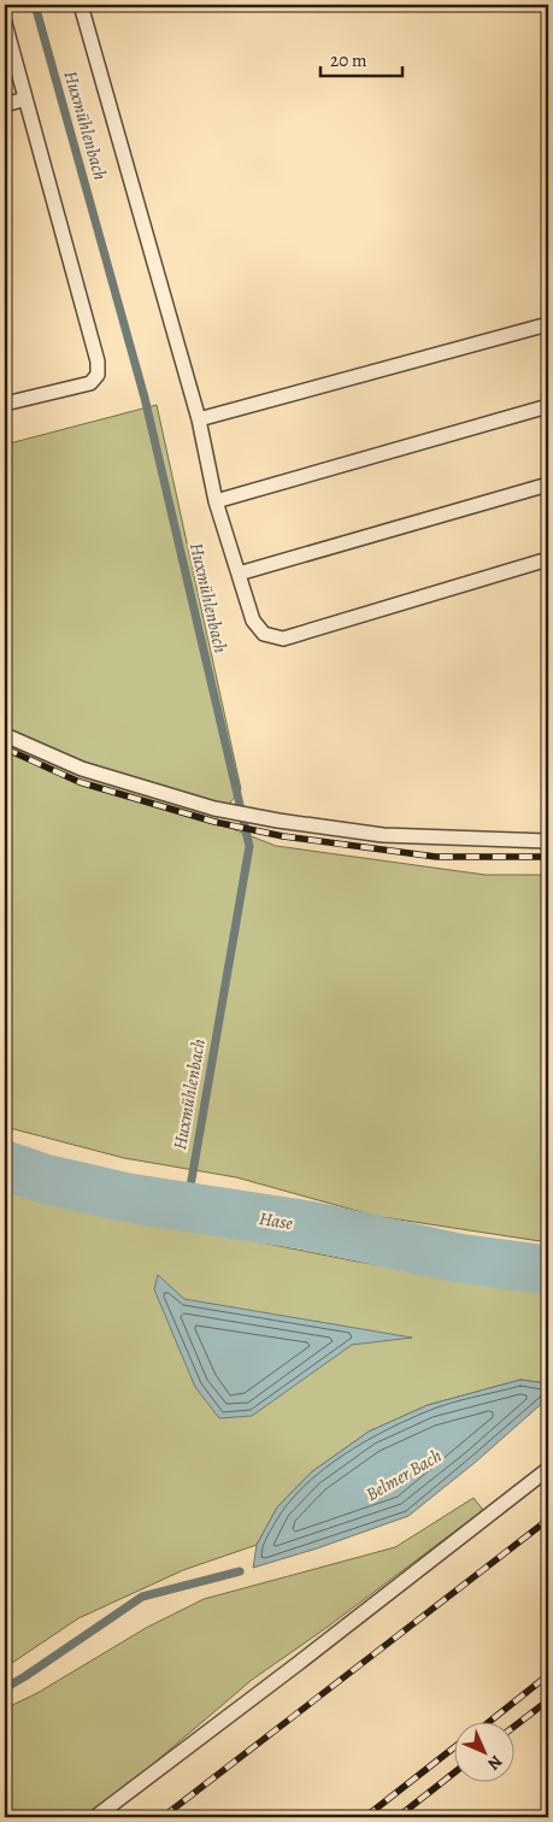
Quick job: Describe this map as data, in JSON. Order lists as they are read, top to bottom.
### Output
{
  "water": ["Huxmühlenbach", "Hase", "Belmer Bach"],
  "scale_bar": "20 m",
  "north": "bottom right"
}
